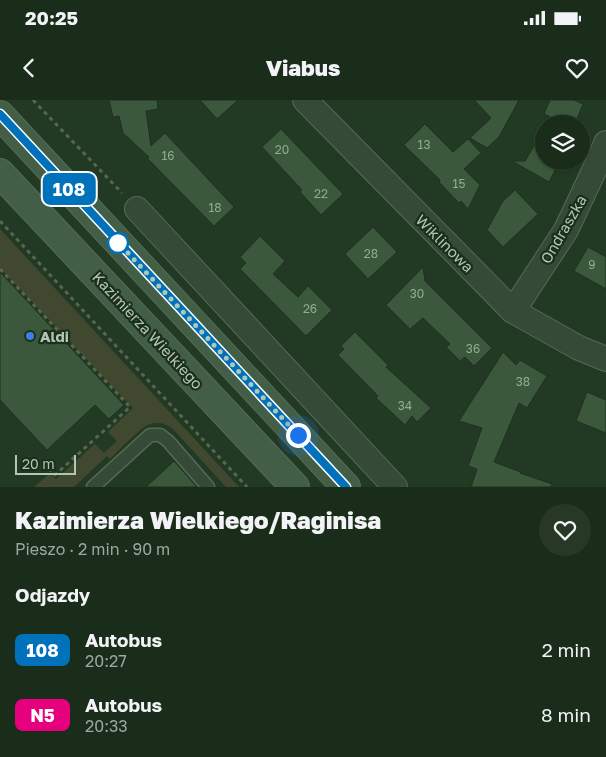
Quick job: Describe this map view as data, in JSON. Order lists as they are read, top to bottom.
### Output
{
  "streets": {
    "main road": ["Kazimierza Wielkiego"],
    "street": ["Ondraszka", "Wiklinowa"]
  },
  "crossings": [
    ["Ondraszka", "Wiklinowa"]
  ],
  "places": ["Aldi"],
  "lines": ["bus line 108"],
  "house_numbers": [
    "13",
    "20",
    "16",
    "15",
    "22",
    "18",
    "28",
    "9",
    "30",
    "26",
    "36",
    "38",
    "34"
  ],
  "scale_bar": "20 m",
  "page": {
    "status": "20:25",
    "header": "Viabus",
    "on_map": "108",
    "scale": "20 m",
    "heading": [
      ["Kazimierza Wielkiego/Raginisa", "Pieszo · 2 min · 90 m"],
      "Odjazdy"
    ],
    "list": [
      {
        "mark": "108",
        "name": "Autobus",
        "note": "20:27",
        "value": "2 min"
      },
      {
        "mark": "N5",
        "name": "Autobus",
        "note": "20:33",
        "value": "8 min"
      }
    ]
  }
}
